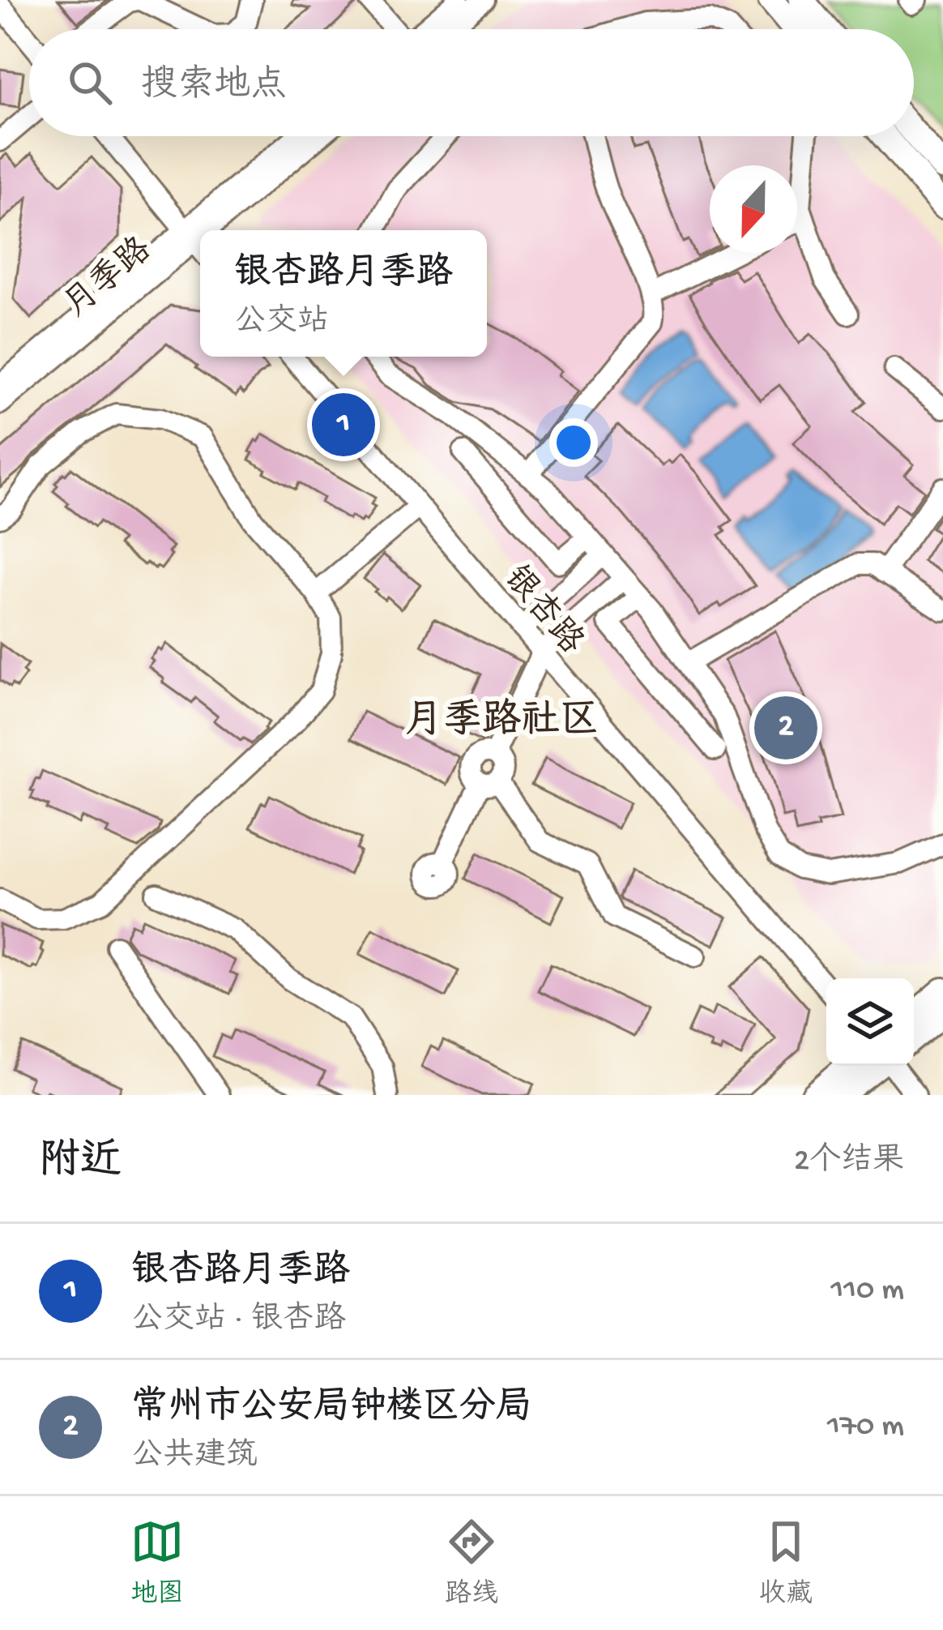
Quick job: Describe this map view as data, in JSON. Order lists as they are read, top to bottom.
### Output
{
  "streets": {
    "street": ["月季路", "银杏路"]
  },
  "districts": ["月季路社区"],
  "north": "bottom",
  "page": {
    "search": "搜索地点",
    "popup": ["银杏路月季路", "公交站"],
    "pins": ["1", "2"],
    "heading": ["附近", "2个结果"],
    "list": [
      {
        "mark": "1",
        "name": "银杏路月季路",
        "note": "公交站 · 银杏路",
        "value": "110 m"
      },
      {
        "mark": "2",
        "name": "常州市公安局钟楼区分局",
        "note": "公共建筑",
        "value": "170 m"
      }
    ],
    "nav": ["地图", "路线", "收藏"]
  }
}
